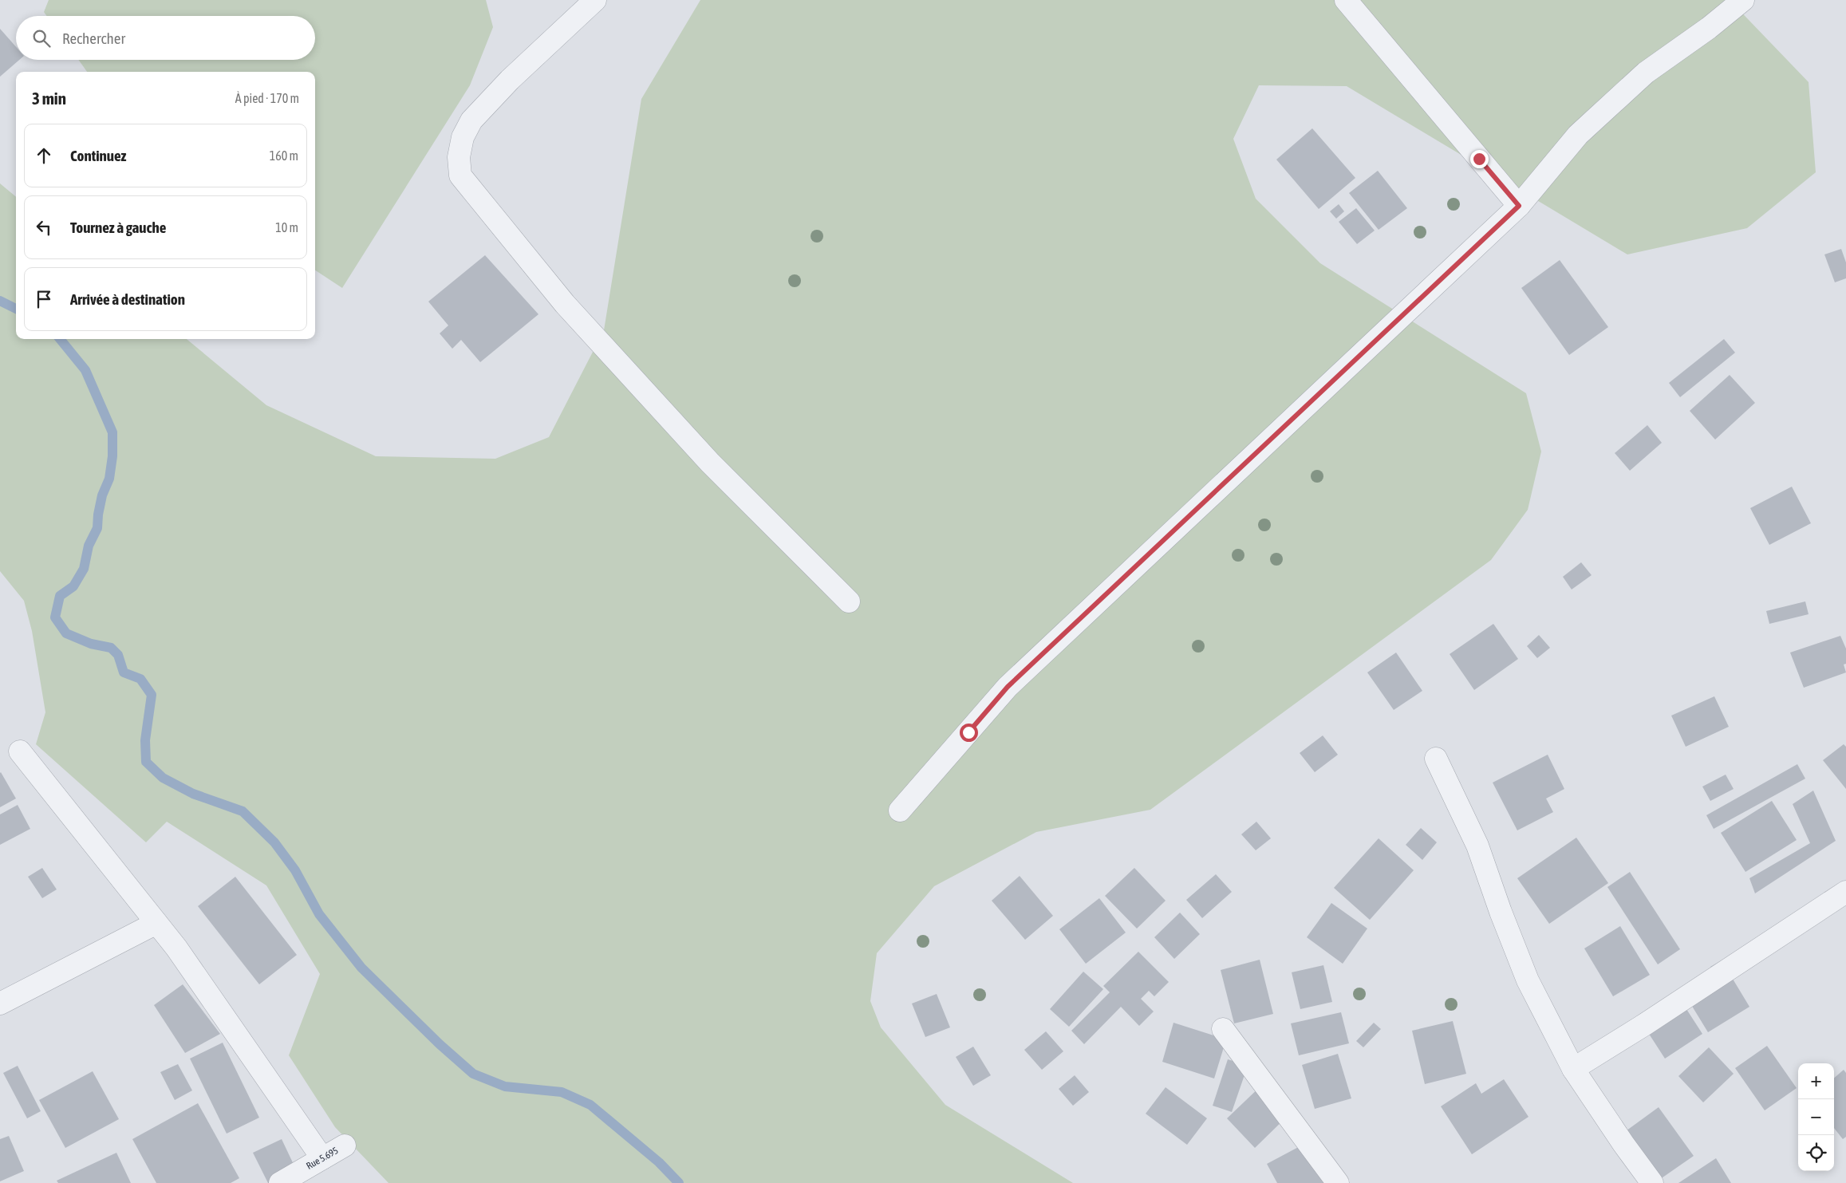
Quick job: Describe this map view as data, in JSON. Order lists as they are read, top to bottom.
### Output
{
  "streets": {
    "street": ["Rue 5.695"]
  },
  "page": {
    "search": "Rechercher",
    "heading": ["3 min", "À pied · 170 m"],
    "list": [
      ["Continuez", "160 m"],
      ["Tournez à gauche", "10 m"],
      "Arrivée à destination"
    ],
    "map_buttons": ["+", "−"]
  }
}
